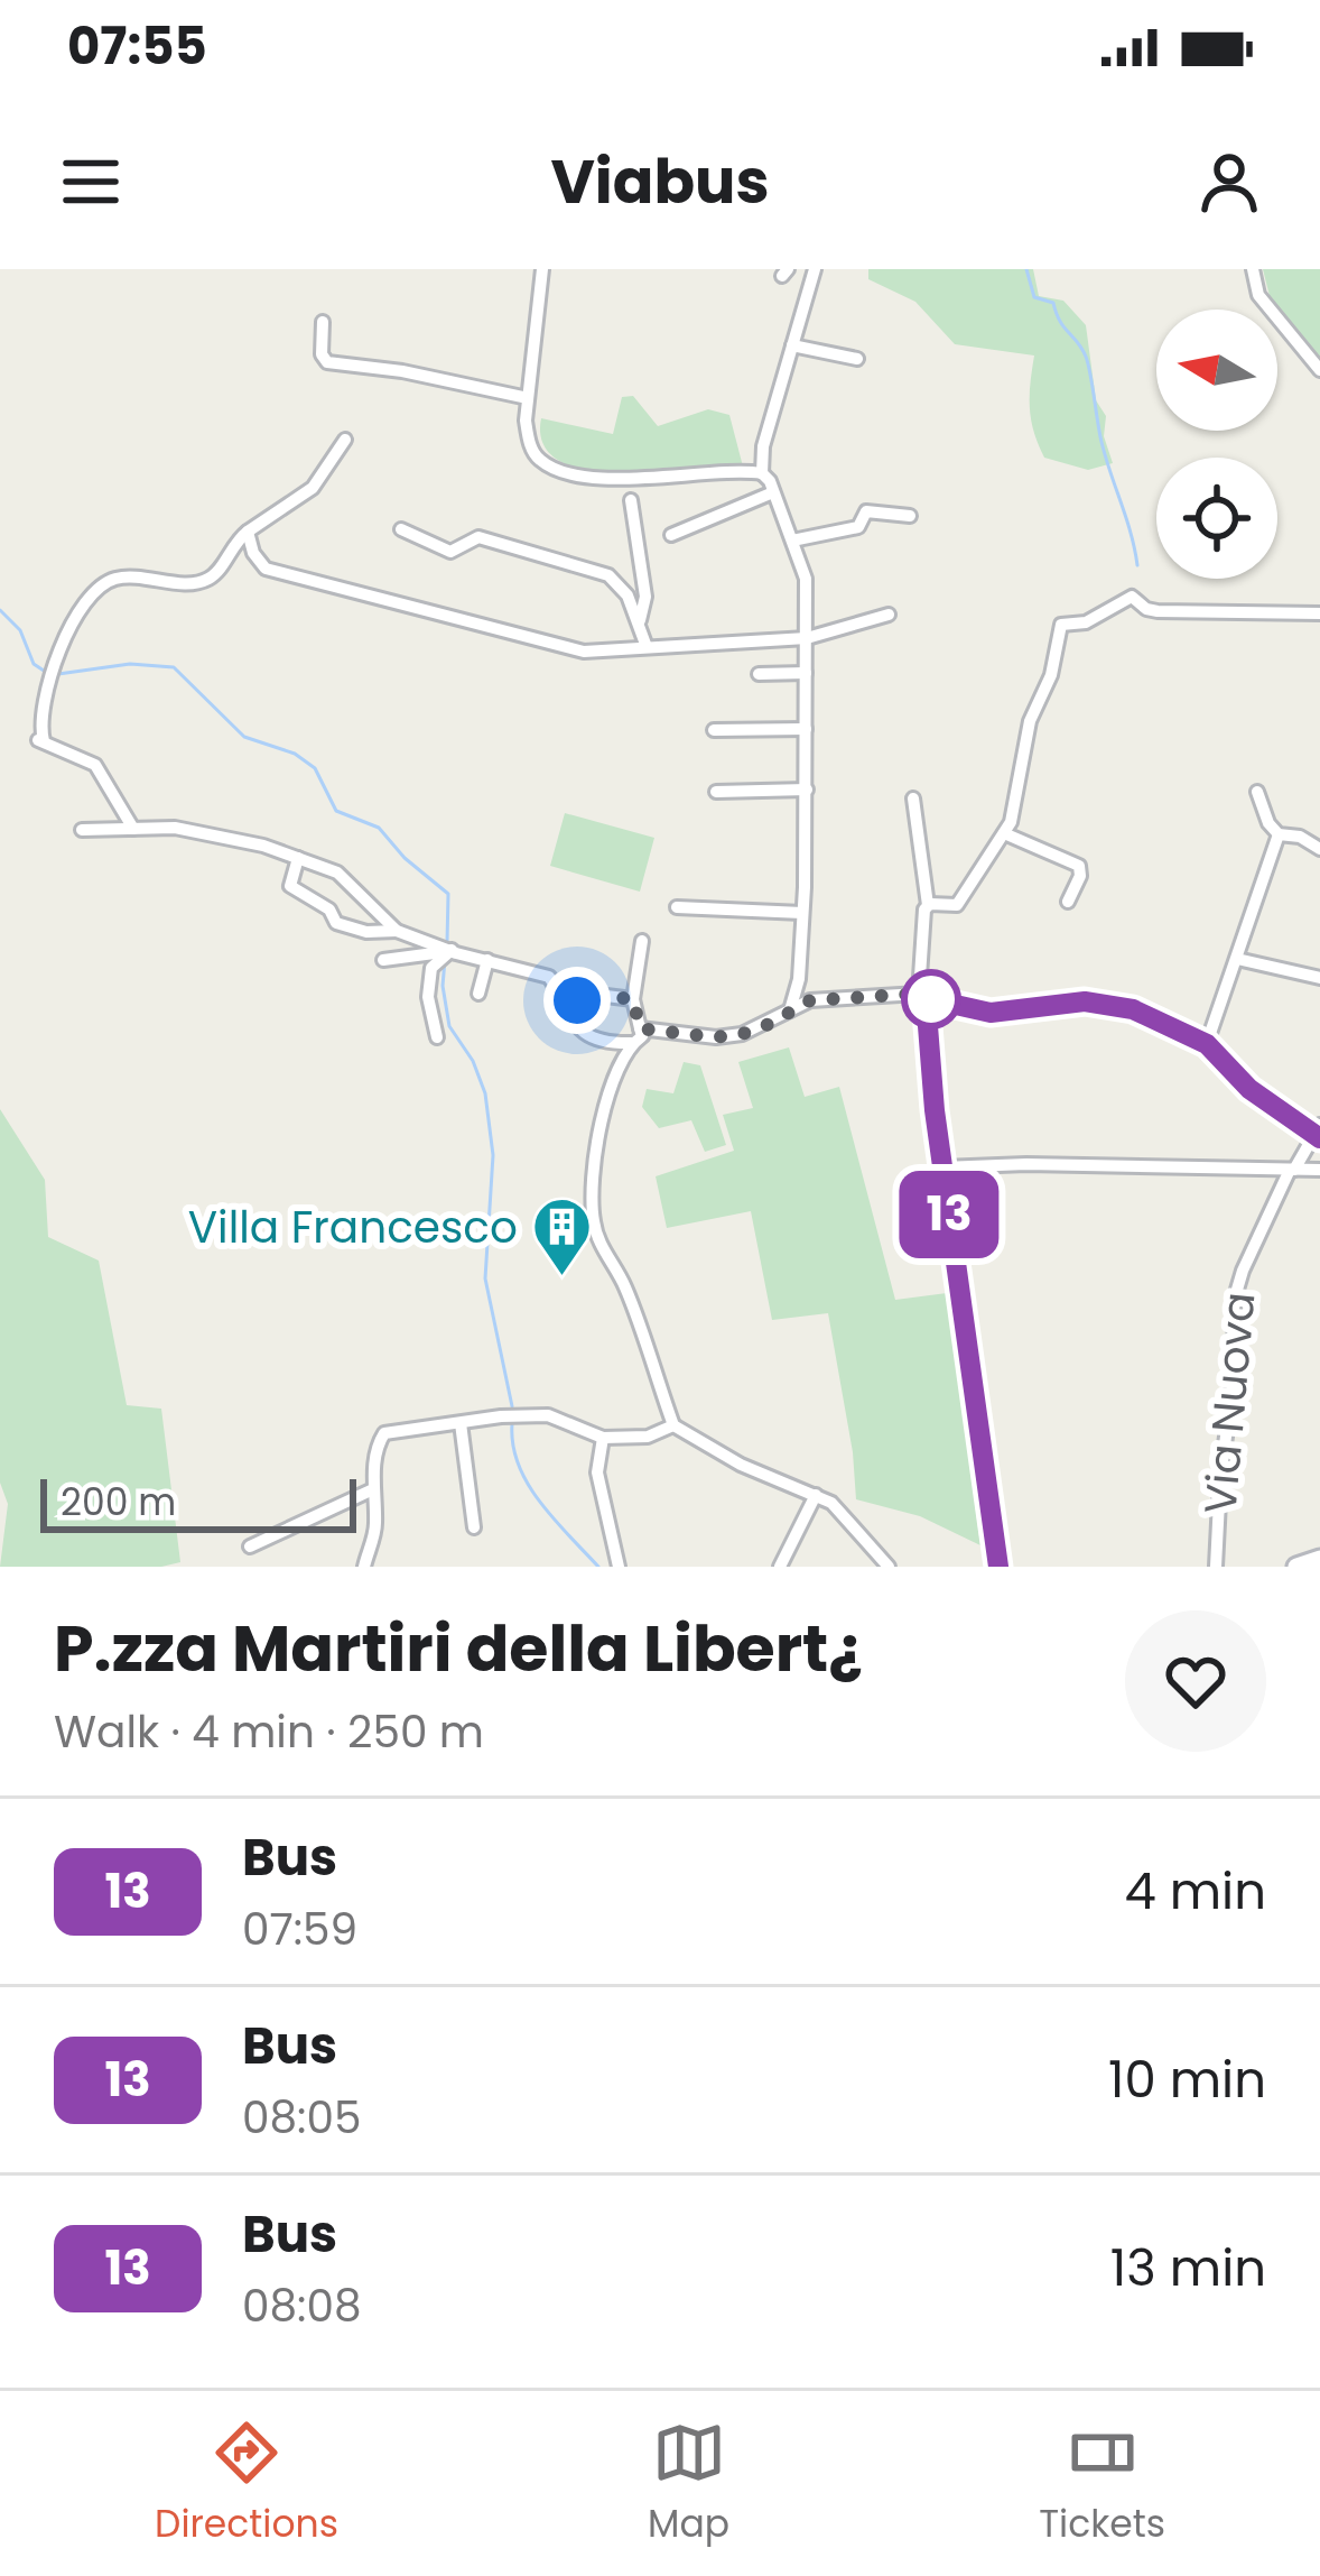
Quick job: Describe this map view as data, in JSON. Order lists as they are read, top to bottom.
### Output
{
  "streets": {
    "street": ["Via Nuova"]
  },
  "places": {
    "building": ["Villa Francesco"]
  },
  "lines": ["bus line 13"],
  "scale_bar": "200 m",
  "north": "left",
  "page": {
    "status": "07:55",
    "header": "Viabus",
    "on_map": "13",
    "scale": "200 m",
    "heading": ["P.zza Martiri della Libert¿", "Walk · 4 min · 250 m"],
    "list": [
      {
        "mark": "13",
        "name": "Bus",
        "note": "07:59",
        "value": "4 min"
      },
      {
        "mark": "13",
        "name": "Bus",
        "note": "08:05",
        "value": "10 min"
      },
      {
        "mark": "13",
        "name": "Bus",
        "note": "08:08",
        "value": "13 min"
      }
    ],
    "tabs": ["Directions", "Map", "Tickets"]
  }
}
